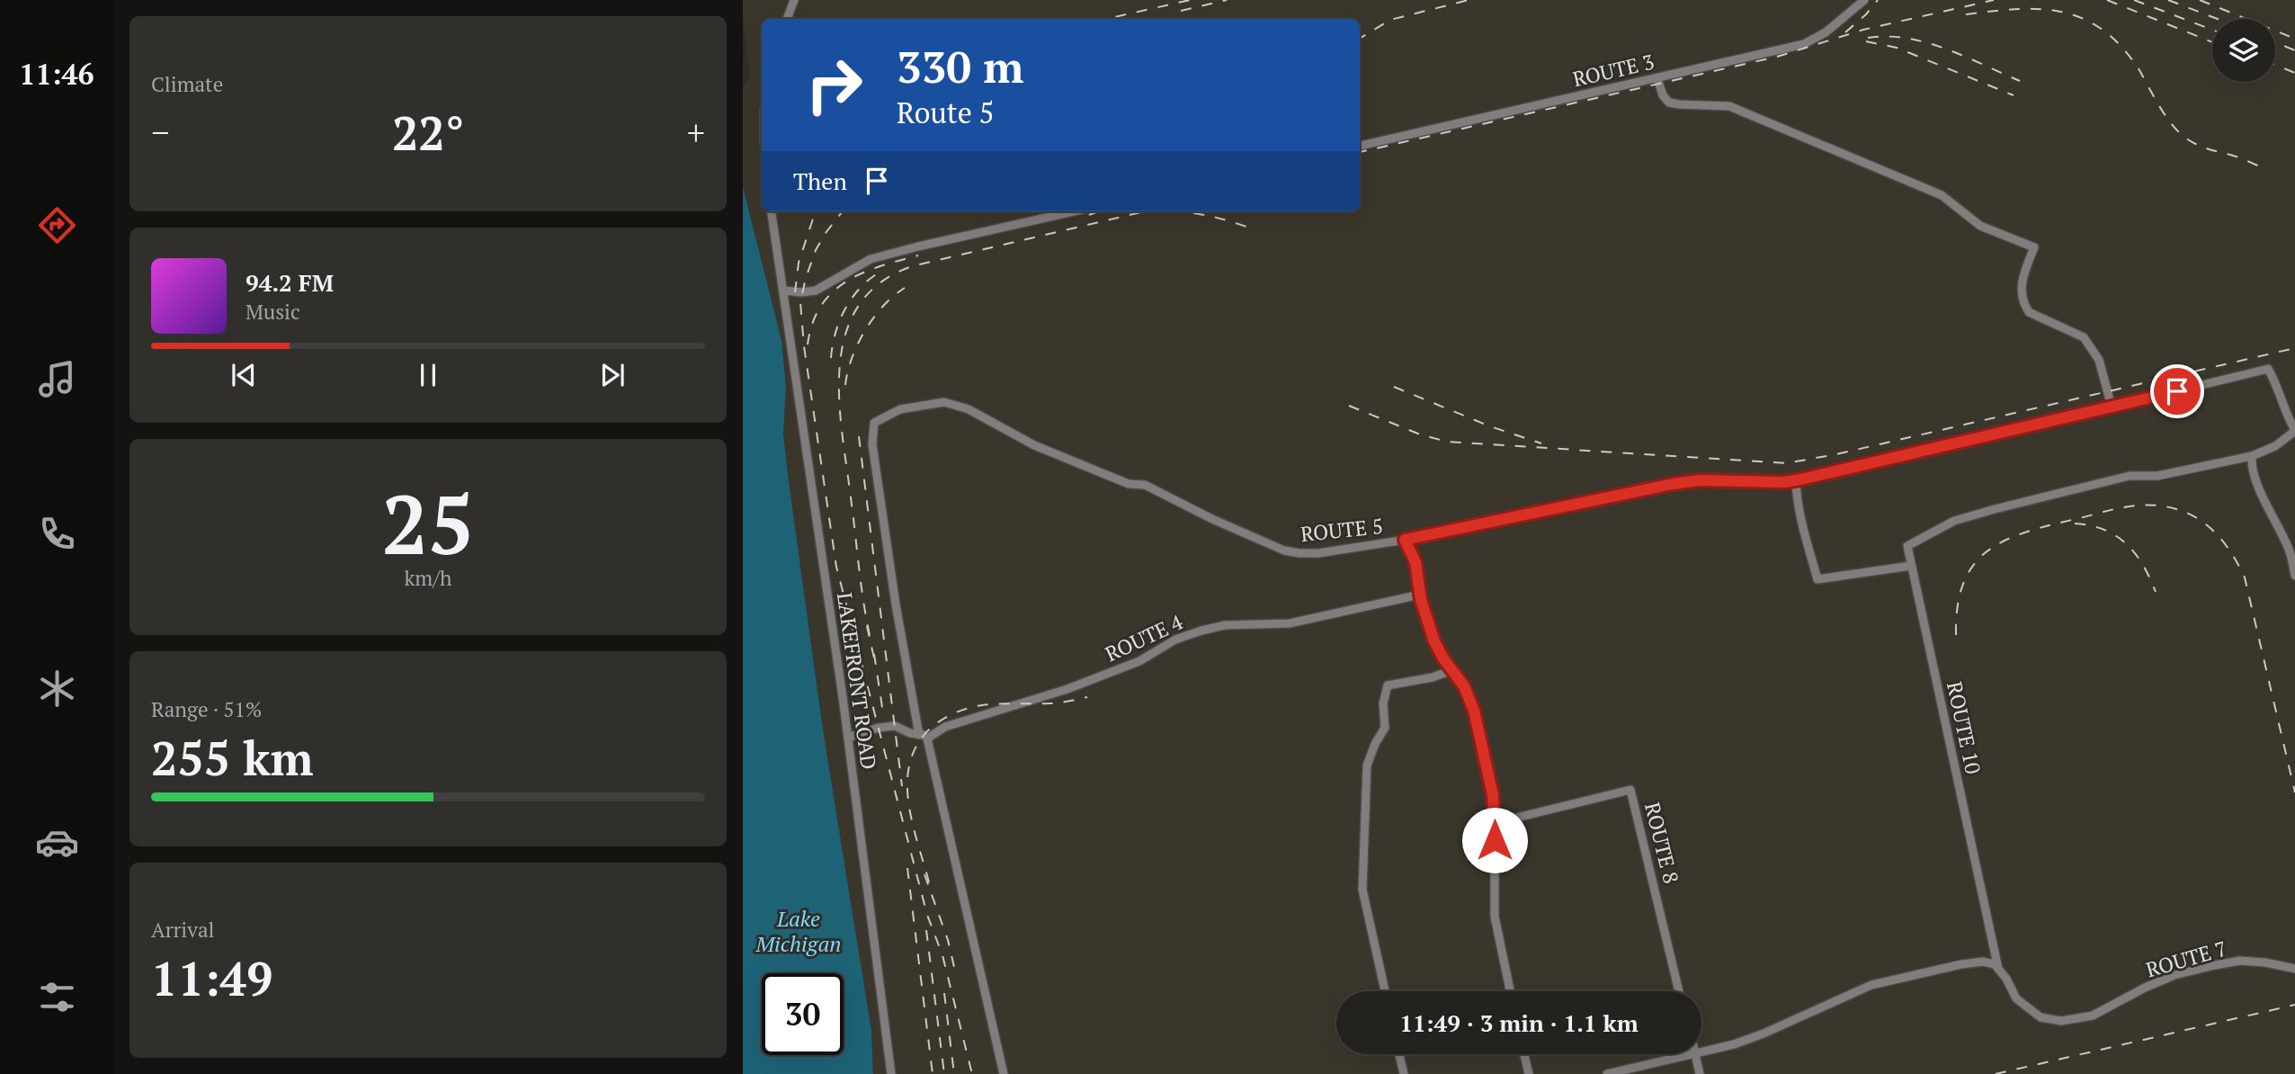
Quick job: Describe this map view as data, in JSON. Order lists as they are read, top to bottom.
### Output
{
  "streets": {
    "street": [
      "ROUTE 3",
      "ROUTE 5",
      "ROUTE 4",
      "LAKEFRONT ROAD",
      "ROUTE 10",
      "ROUTE 8",
      "ROUTE 7"
    ]
  },
  "crossings": [
    ["ROUTE 5", "ROUTE 4"],
    ["ROUTE 10", "ROUTE 7"]
  ],
  "water": ["Lake Michigan"],
  "page": {
    "tabs": "11:46",
    "tile": [
      "Climate",
      ["25", "km/h"],
      ["Range · 51%", "255 km"],
      ["Arrival", "11:49"]
    ],
    "turn": ["330 m", "Route 5"],
    "heat": ["−", "22°", "+"],
    "then": "Then",
    "song": ["94.2 FM", "Music"],
    "limit": "30",
    "trip": "11:49 · 3 min · 1.1 km"
  }
}
